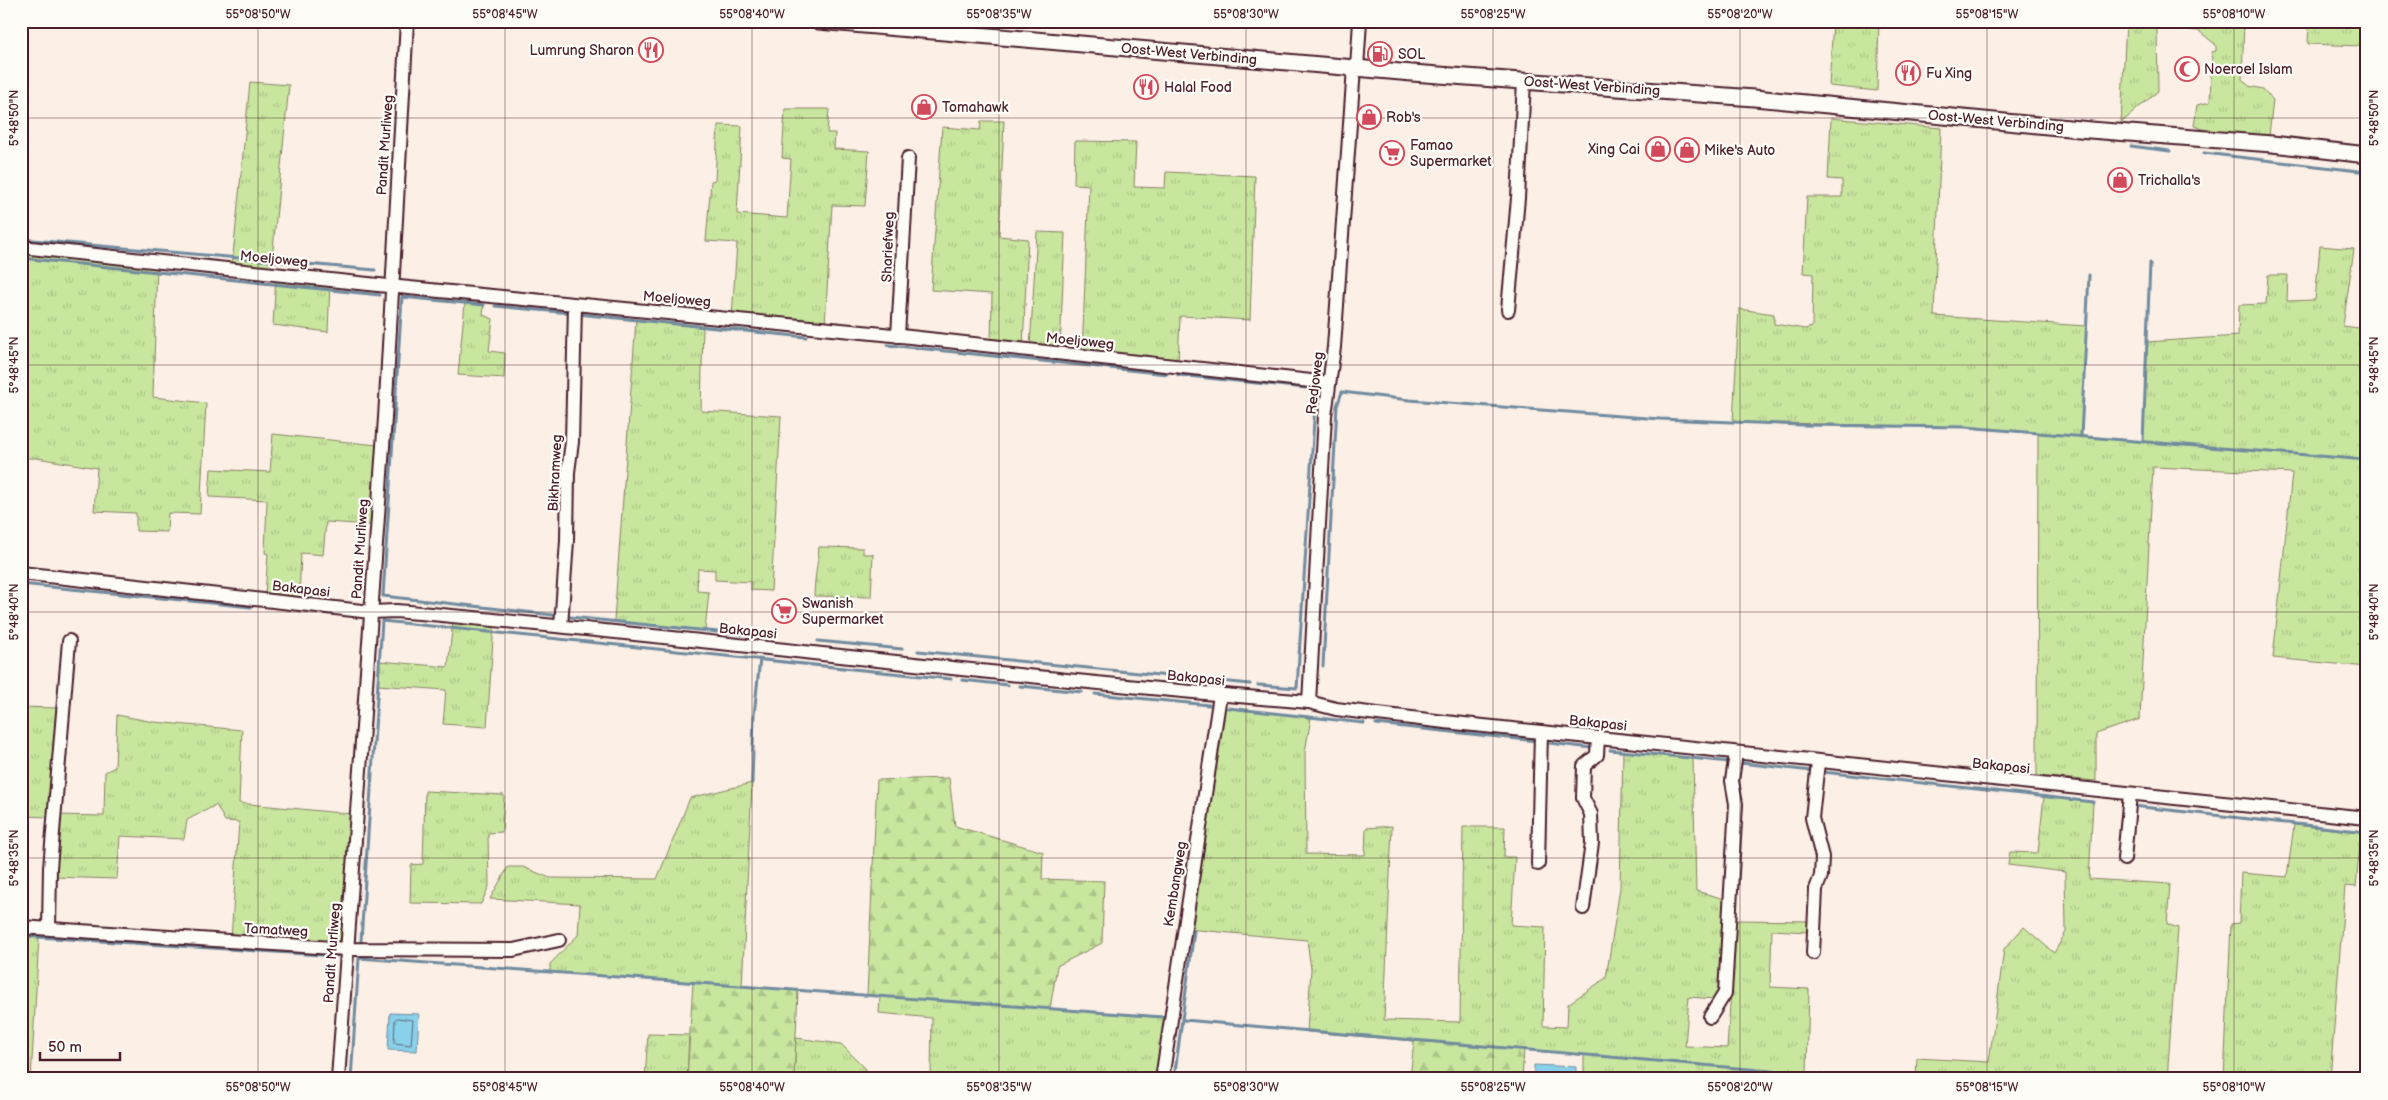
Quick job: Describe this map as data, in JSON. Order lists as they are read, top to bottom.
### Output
{
  "streets": {
    "main road": ["Oost-West Verbinding"],
    "street": [
      "Pandit Murliweg",
      "Shariefweg",
      "Moeljoweg",
      "Redjoweg",
      "Bikhramweg",
      "Bakapasi",
      "Kembangweg",
      "Tamatweg"
    ]
  },
  "crossings": [
    ["Oost-West Verbinding", "Redjoweg"],
    ["Pandit Murliweg", "Moeljoweg"],
    ["Pandit Murliweg", "Bakapasi"],
    ["Pandit Murliweg", "Tamatweg"],
    ["Shariefweg", "Moeljoweg"],
    ["Moeljoweg", "Redjoweg"],
    ["Moeljoweg", "Bikhramweg"],
    ["Redjoweg", "Bakapasi"],
    ["Bikhramweg", "Bakapasi"],
    ["Bakapasi", "Kembangweg"]
  ],
  "places": {
    "restaurant": ["Lumrung Sharon", "Fu Xing", "Halal Food"],
    "fuel station": ["SOL"],
    "mosque": ["Noeroel Islam"],
    "shop": [
      "Tomahawk",
      "Rob's",
      "Xing Cai",
      "Mike's Auto",
      "Trichalla's"
    ],
    "supermarket": ["Famao Supermarket", "Swanish Supermarket"]
  },
  "scale_bar": "50 m",
  "coordinates": [
    "55°08'50\"W",
    "55°08'45\"W",
    "55°08'40\"W",
    "55°08'35\"W",
    "55°08'30\"W",
    "55°08'25\"W",
    "55°08'20\"W",
    "55°08'15\"W",
    "55°08'10\"W",
    "5°48'50\"N",
    "5°48'45\"N",
    "5°48'40\"N",
    "5°48'35\"N"
  ]
}
